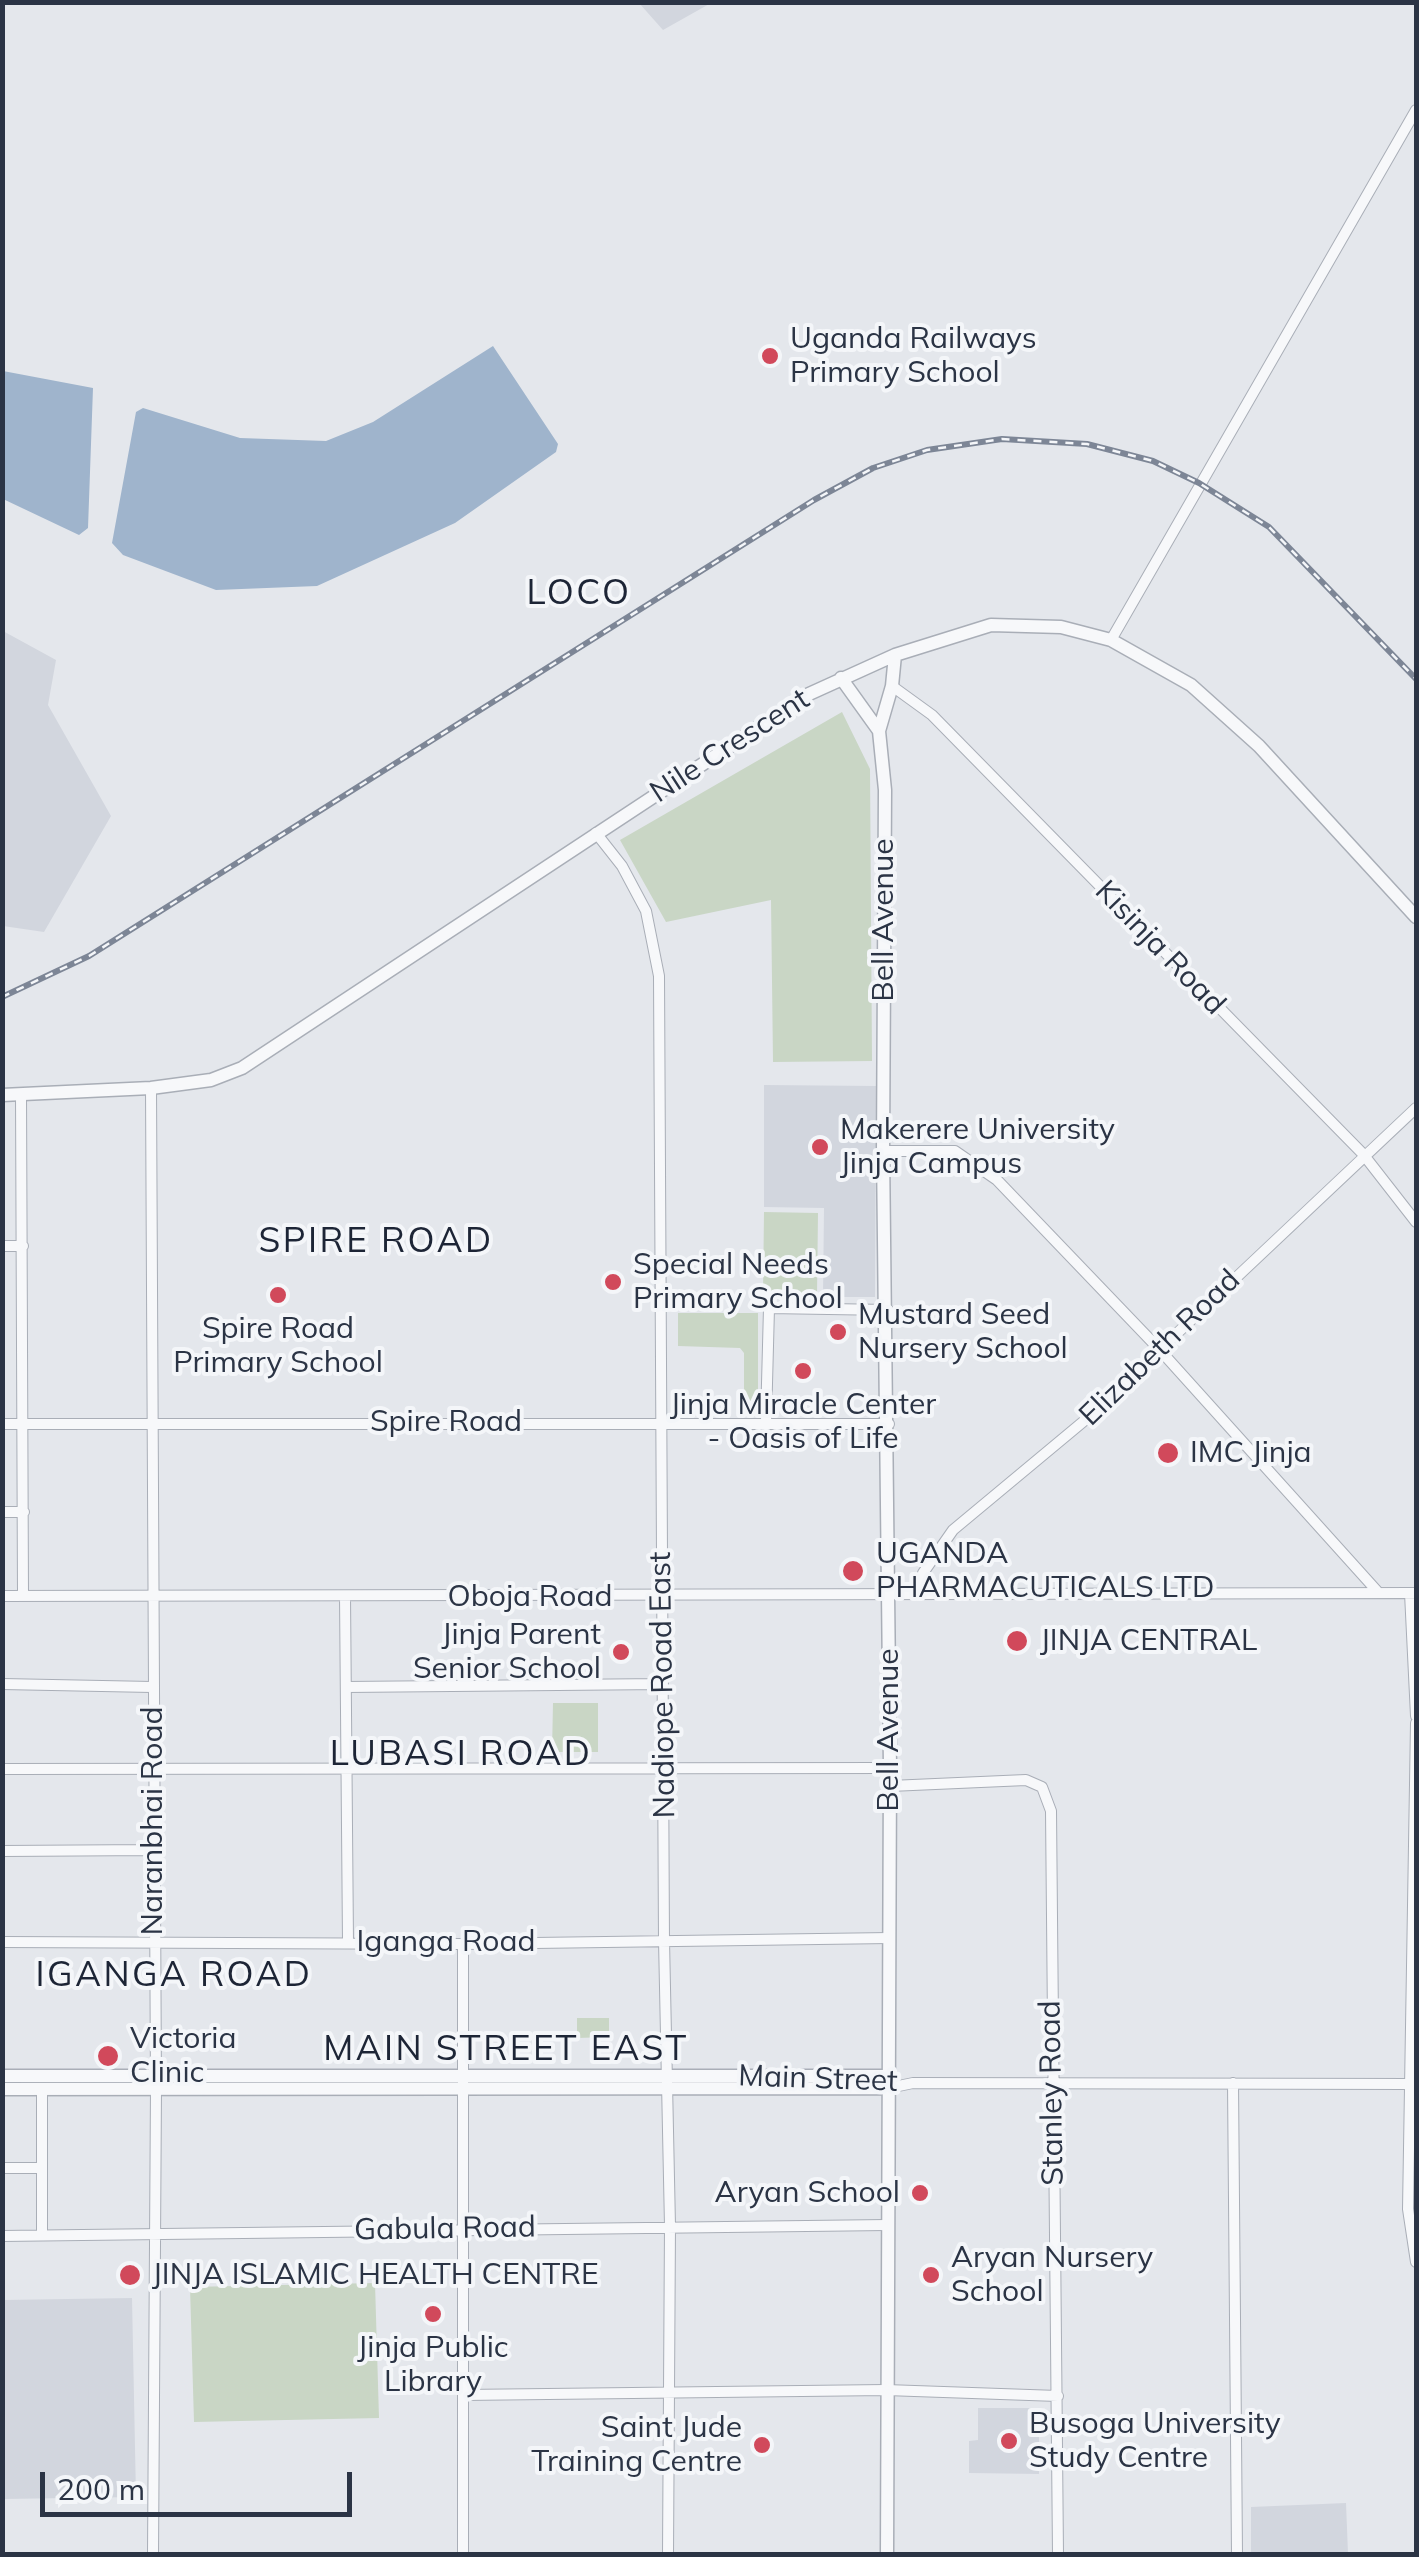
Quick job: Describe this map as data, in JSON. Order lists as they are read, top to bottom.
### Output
{
  "streets": {
    "street": [
      "Nile Crescent",
      "Bell Avenue",
      "Kisinja Road",
      "Elizabeth Road",
      "Spire Road",
      "Oboja Road",
      "Nadiope Road East",
      "Naranbhai Road",
      "Iganga Road",
      "Main Street",
      "Stanley Road",
      "Gabula Road"
    ]
  },
  "crossings": [
    ["Nile Crescent", "Bell Avenue"],
    ["Nile Crescent", "Nadiope Road East"],
    ["Nile Crescent", "Naranbhai Road"],
    ["Bell Avenue", "Spire Road"],
    ["Bell Avenue", "Oboja Road"],
    ["Bell Avenue", "Iganga Road"],
    ["Bell Avenue", "Main Street"],
    ["Bell Avenue", "Stanley Road"],
    ["Bell Avenue", "Gabula Road"],
    ["Kisinja Road", "Elizabeth Road"],
    ["Elizabeth Road", "Oboja Road"],
    ["Spire Road", "Nadiope Road East"],
    ["Spire Road", "Naranbhai Road"],
    ["Oboja Road", "Nadiope Road East"],
    ["Oboja Road", "Naranbhai Road"],
    ["Nadiope Road East", "Iganga Road"],
    ["Nadiope Road East", "Main Street"],
    ["Nadiope Road East", "Gabula Road"],
    ["Naranbhai Road", "Iganga Road"],
    ["Naranbhai Road", "Main Street"],
    ["Naranbhai Road", "Gabula Road"],
    ["Main Street", "Stanley Road"]
  ],
  "districts": [
    "LOCO",
    "SPIRE ROAD",
    "LUBASI ROAD",
    "IGANGA ROAD",
    "MAIN STREET EAST"
  ],
  "places": [
    "Uganda Railways Primary School",
    "Makerere University Jinja Campus",
    "Special Needs Primary School",
    "Spire Road Primary School",
    "Mustard Seed Nursery School",
    "Jinja Miracle Center - Oasis of Life",
    "IMC Jinja",
    "UGANDA PHARMACUTICALS LTD",
    "JINJA CENTRAL",
    "Jinja Parent Senior School",
    "Victoria Clinic",
    "Aryan School",
    "JINJA ISLAMIC HEALTH CENTRE",
    "Aryan Nursery School",
    "Jinja Public Library",
    "Busoga University Study Centre",
    "Saint Jude Training Centre"
  ],
  "scale_bar": "200 m"
}
